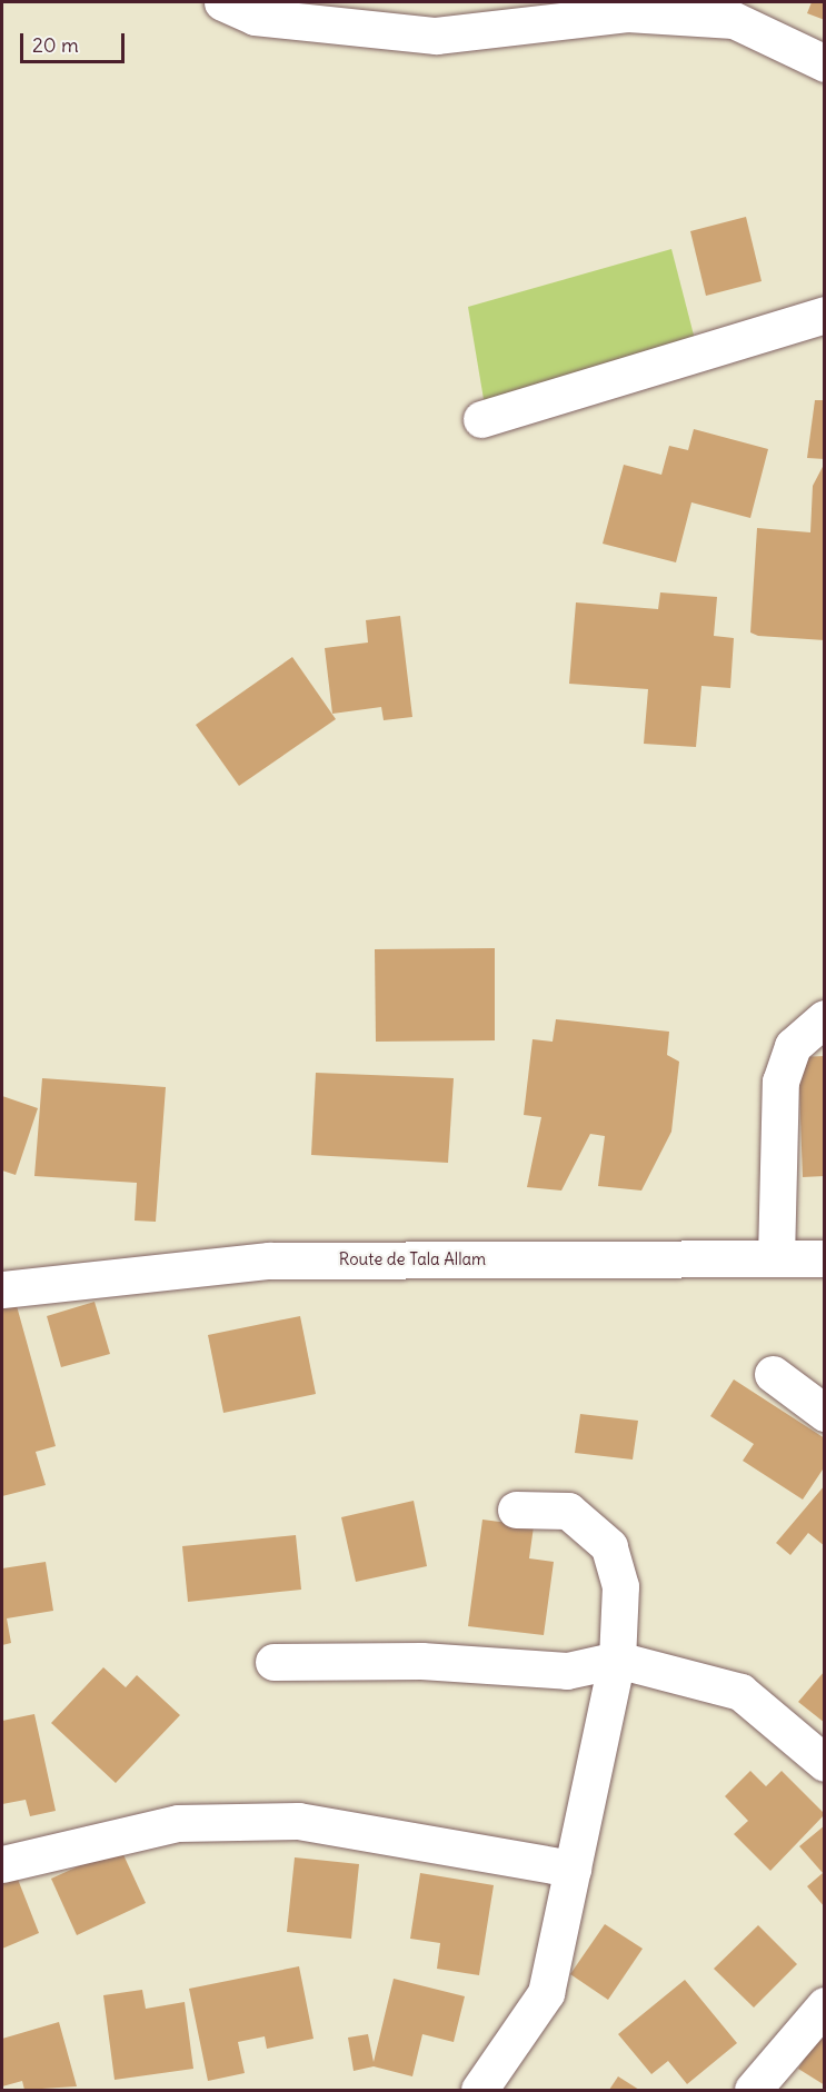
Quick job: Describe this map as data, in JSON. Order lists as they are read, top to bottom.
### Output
{
  "streets": {
    "street": ["Route de Tala Allam"]
  },
  "scale_bar": "20 m"
}
